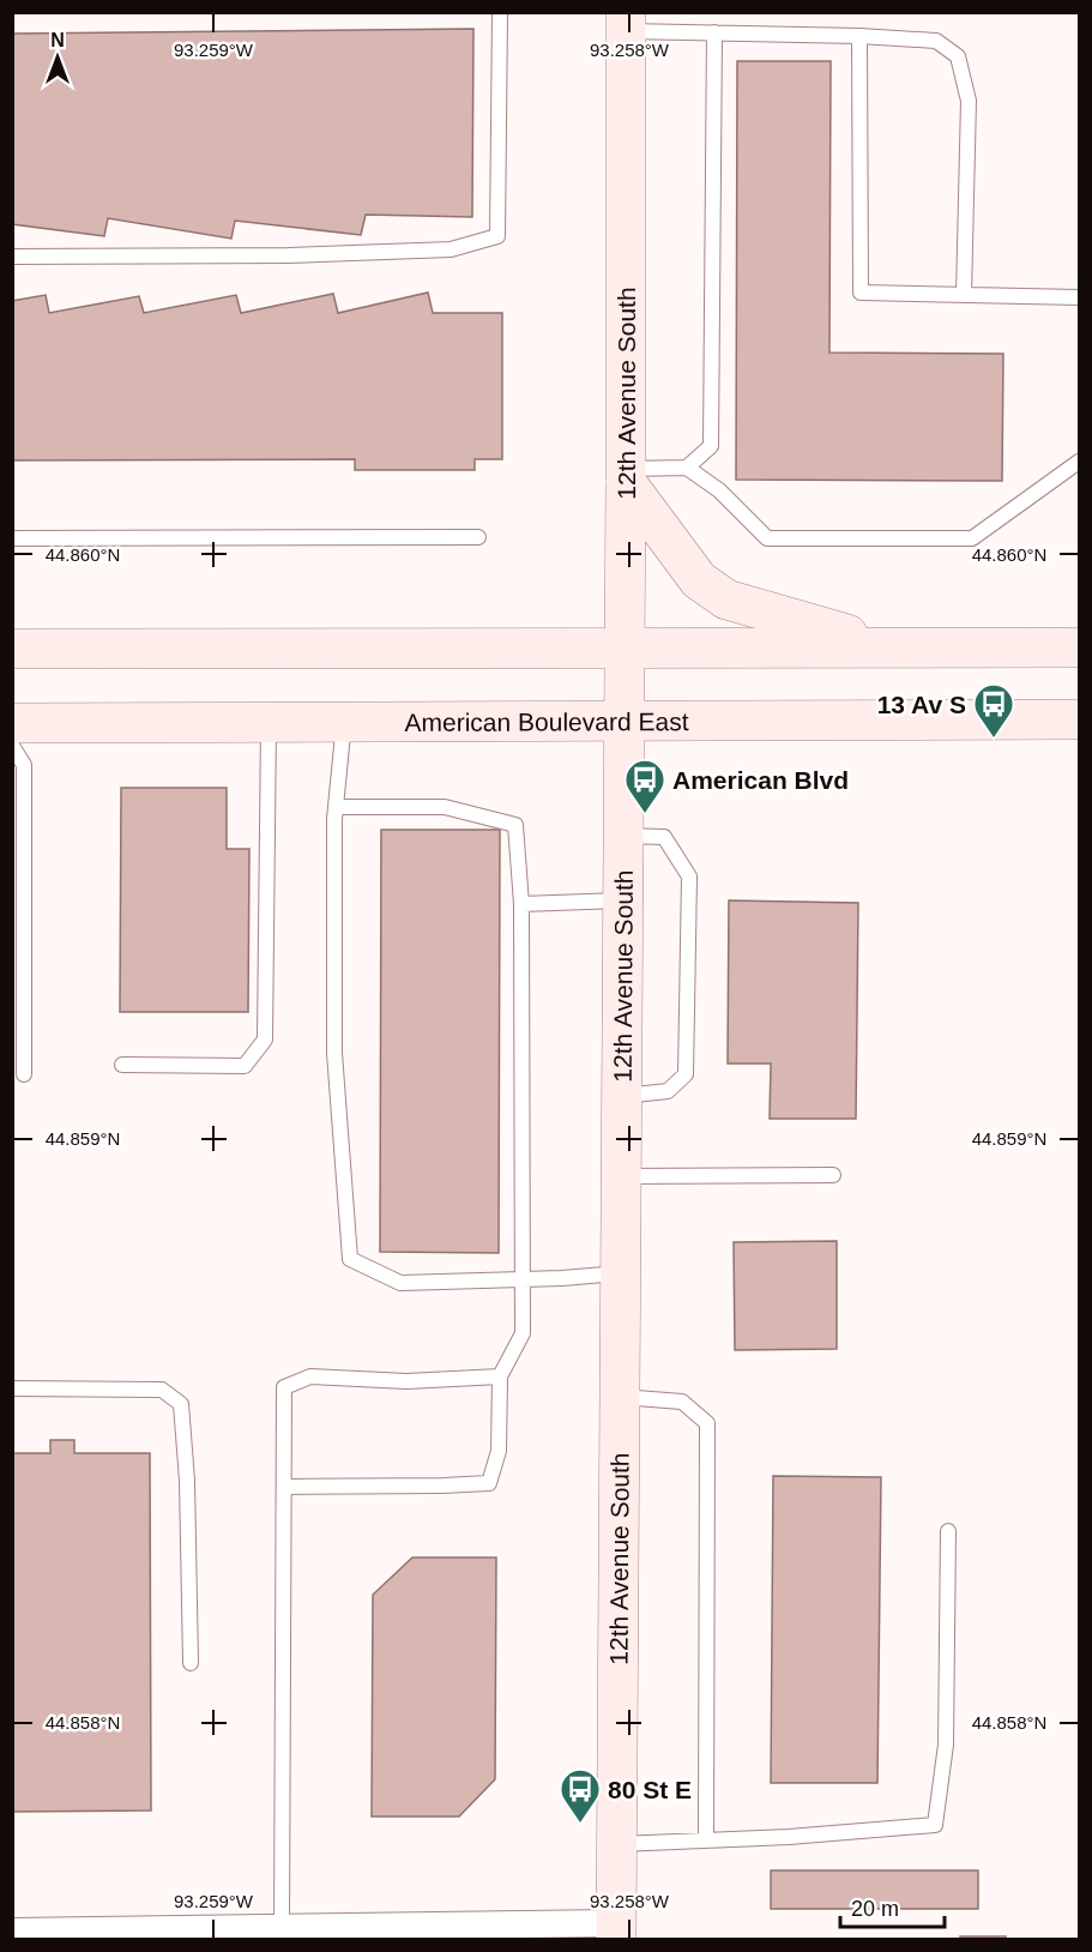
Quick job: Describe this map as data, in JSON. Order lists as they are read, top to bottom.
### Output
{
  "streets": {
    "main road": ["12th Avenue South", "American Boulevard East"]
  },
  "crossings": [
    ["12th Avenue South", "American Boulevard East"]
  ],
  "places": {
    "bus stop": ["13 Av S", "American Blvd", "80 St E"]
  },
  "scale_bar": "20 m",
  "north": "top",
  "coordinates": [
    "93.259°W",
    "93.258°W",
    "44.860°N",
    "44.859°N",
    "44.858°N"
  ]
}
